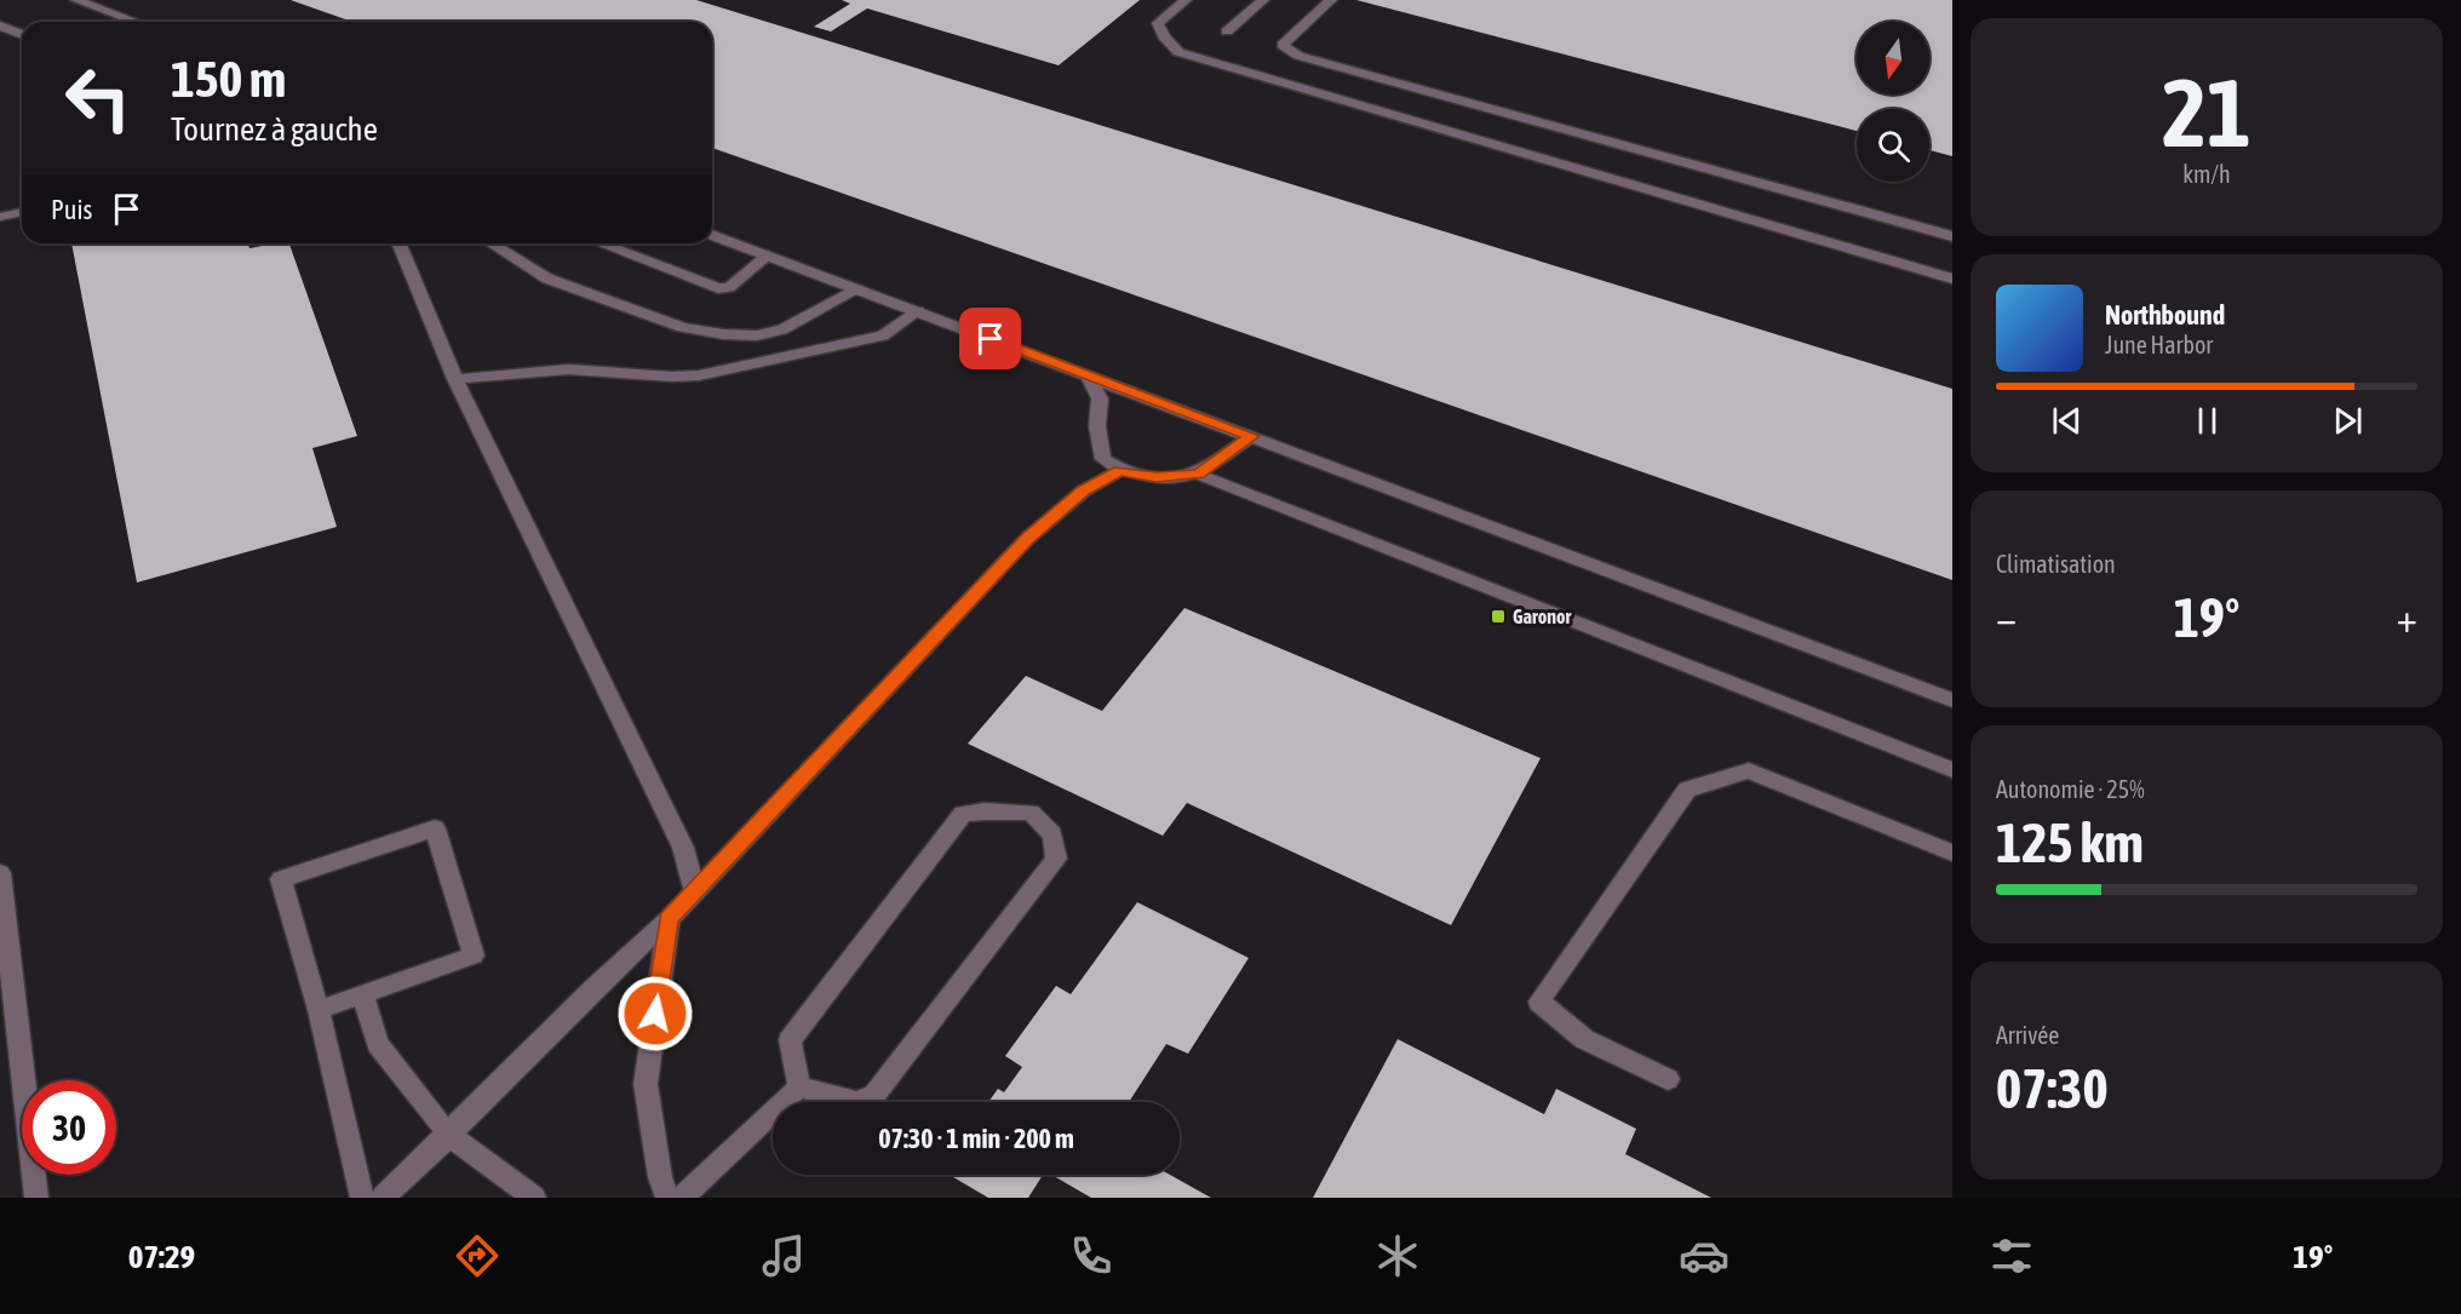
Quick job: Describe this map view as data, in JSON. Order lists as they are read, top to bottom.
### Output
{
  "places": {
    "transit": ["Garonor"]
  },
  "north": "bottom",
  "page": {
    "tile": [
      ["21", "km/h"],
      "Climatisation",
      ["Autonomie · 25%", "125 km"],
      ["Arrivée", "07:30"]
    ],
    "turn": ["150 m", "Tournez à gauche"],
    "then": "Puis",
    "song": ["Northbound", "June Harbor"],
    "heat": ["−", "19°", "+"],
    "limit": "30",
    "trip": "07:30 · 1 min · 200 m",
    "tabs": ["07:29", "19°"]
  }
}
